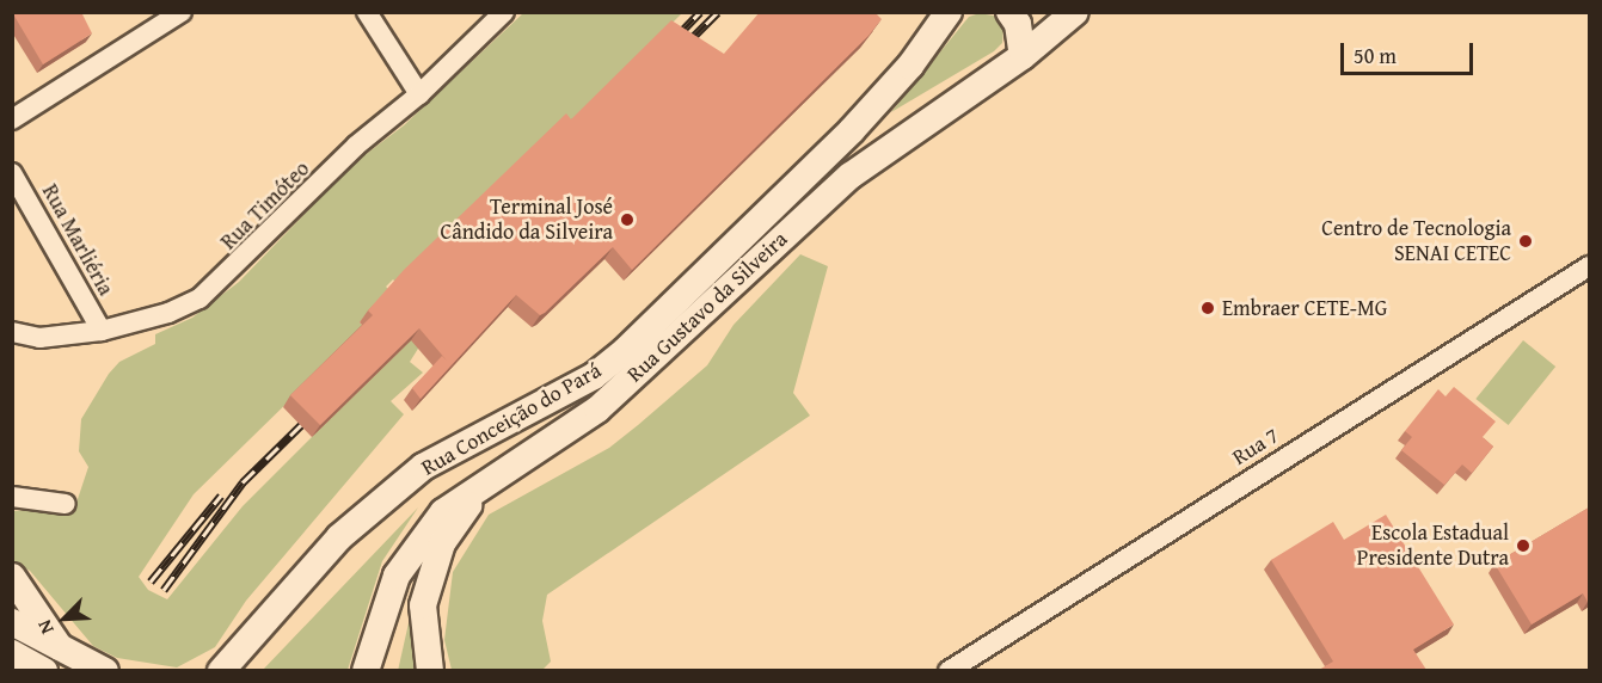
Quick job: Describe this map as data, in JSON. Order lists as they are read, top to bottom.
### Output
{
  "streets": {
    "main road": ["Rua Gustavo da Silveira", "Rua Conceição do Pará"],
    "street": ["Rua Timóteo", "Rua Marliéria", "Rua 7"]
  },
  "crossings": [
    ["Rua Timóteo", "Rua Marliéria"]
  ],
  "places": [
    "Terminal José Cândido da Silveira",
    "Centro de Tecnologia SENAI CETEC",
    "Embraer CETE-MG",
    "Escola Estadual Presidente Dutra"
  ],
  "scale_bar": "50 m",
  "north": "bottom left"
}
